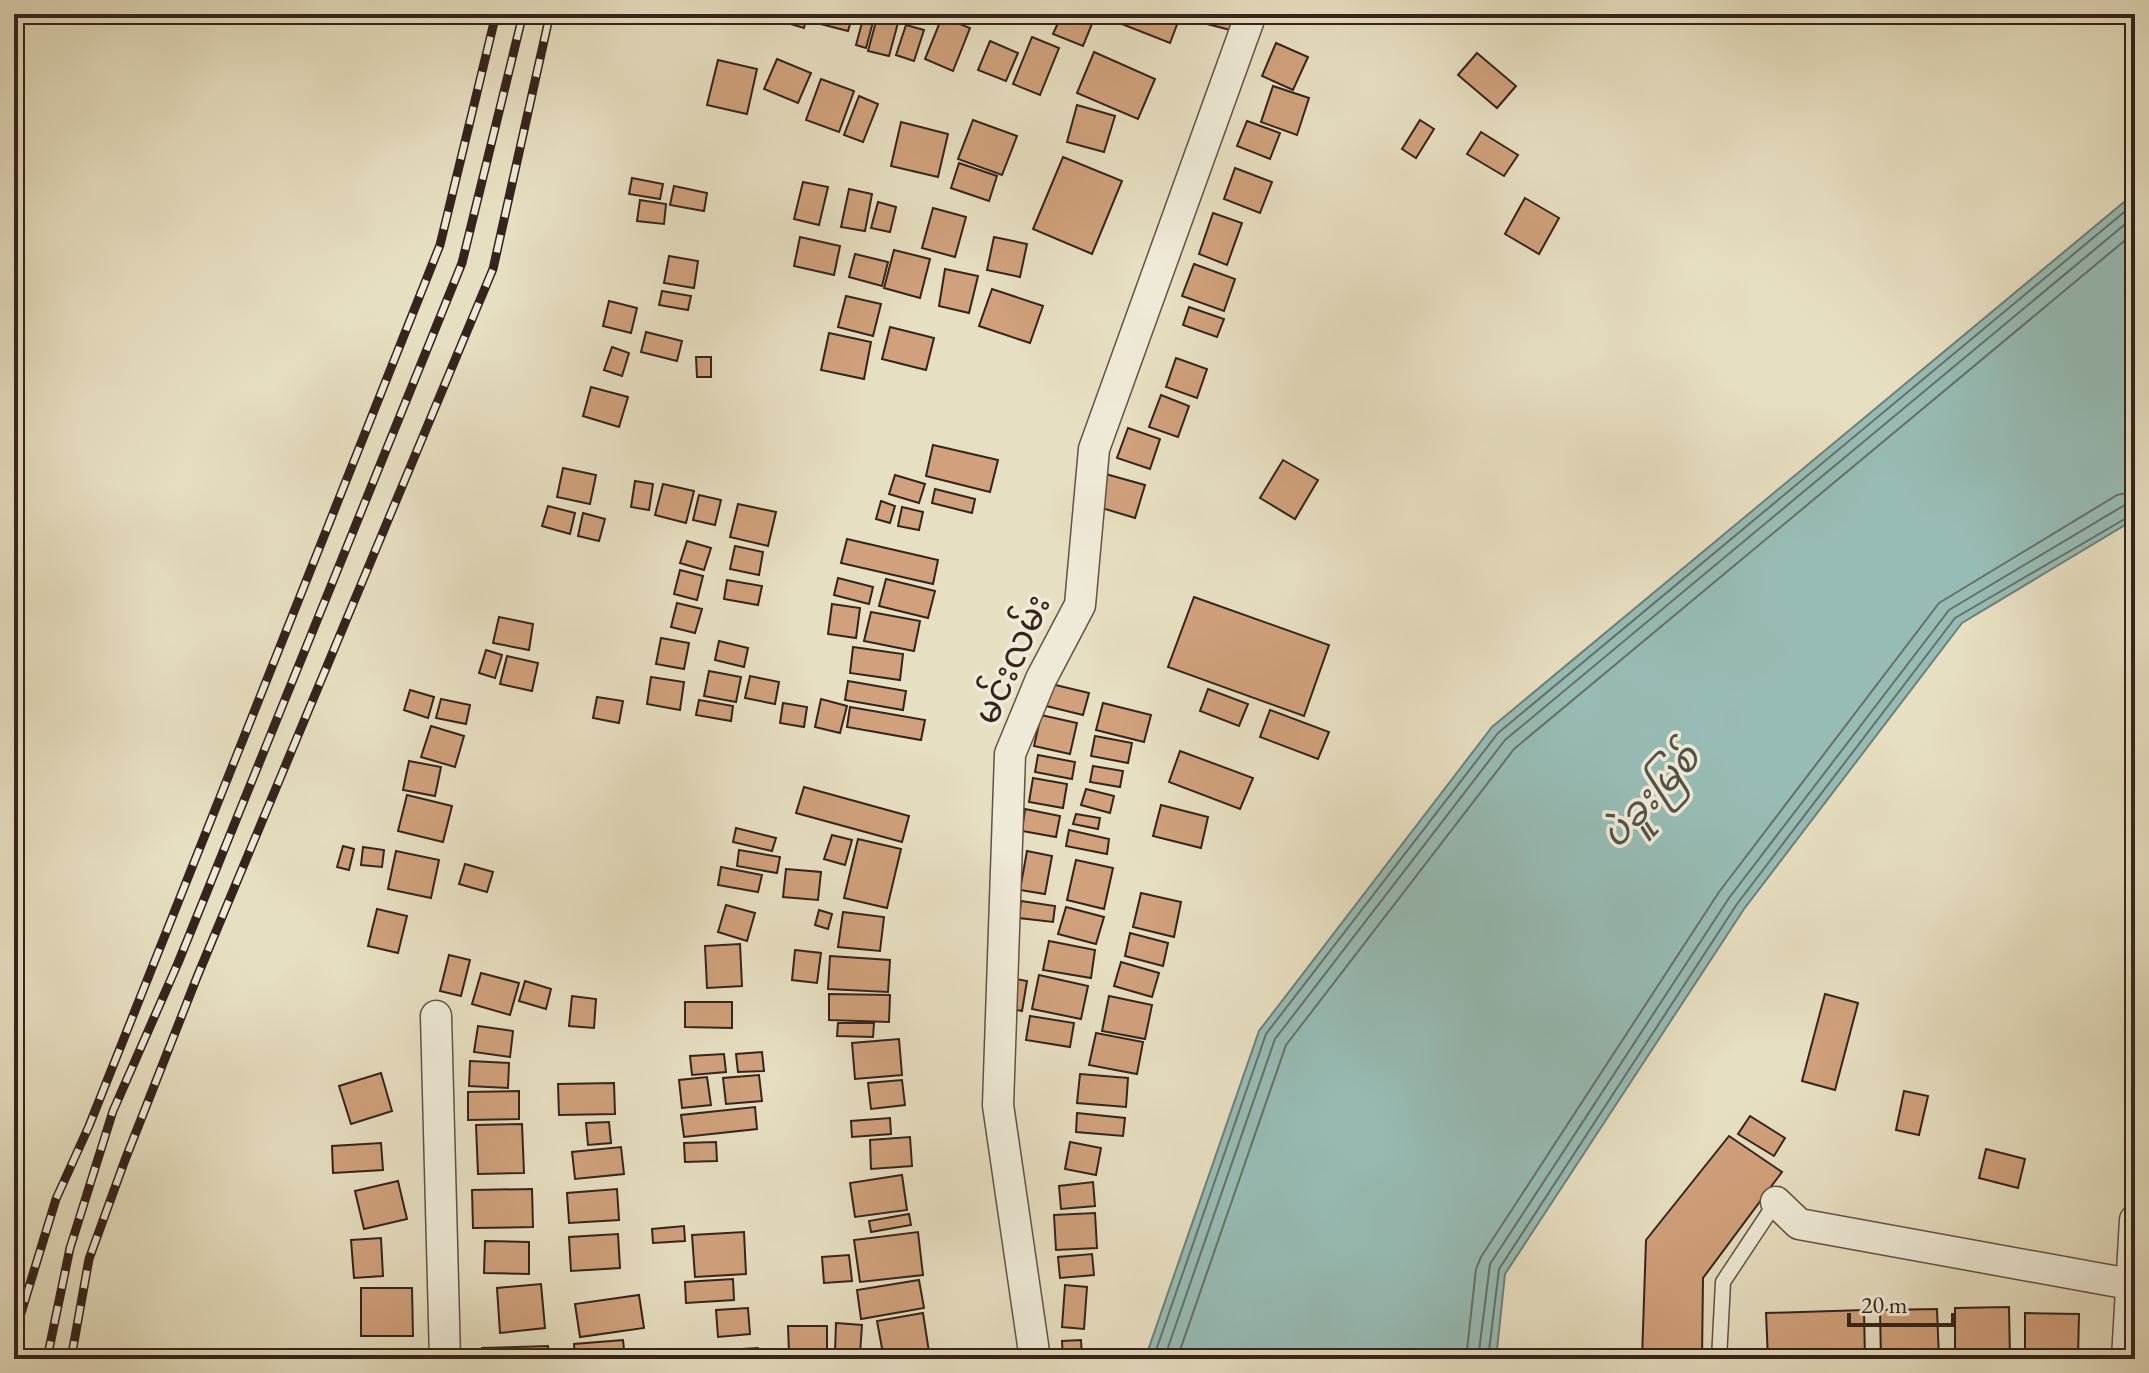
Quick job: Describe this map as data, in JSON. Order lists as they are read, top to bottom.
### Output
{
  "streets": {
    "street": ["မင်းလမ်း"]
  },
  "water": ["ပဲခူးမြစ်"],
  "scale_bar": "20 m"
}
